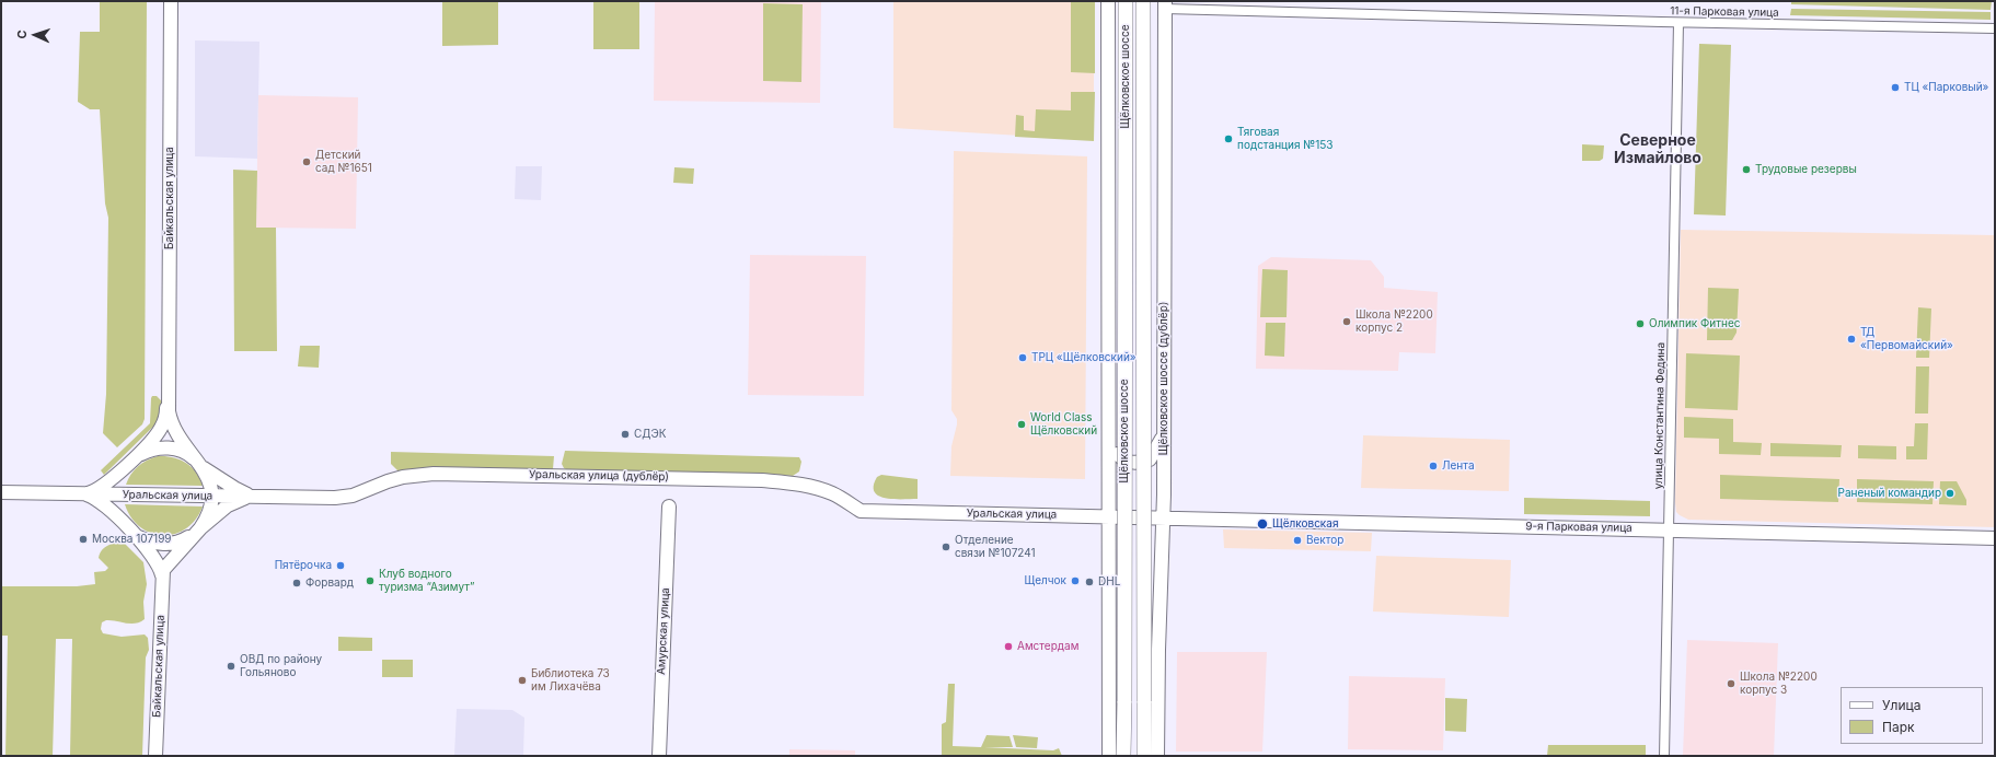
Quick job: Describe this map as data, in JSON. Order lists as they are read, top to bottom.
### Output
{
  "streets": {
    "main road": [
      "Щёлковское шоссе",
      "Байкальская улица",
      "Щёлковское шоссе (дублёр)",
      "Уральская улица (дублёр)",
      "Уральская улица",
      "9-я Парковая улица",
      "Амурская улица"
    ],
    "street": ["11-я Парковая улица", "улица Константина Федина"]
  },
  "crossings": [
    ["11-я Парковая улица", "Щёлковское шоссе (дублёр)"],
    ["11-я Парковая улица", "улица Константина Федина"],
    ["Щёлковское шоссе (дублёр)", "Уральская улица"],
    ["Щёлковское шоссе (дублёр)", "9-я Парковая улица"],
    ["улица Константина Федина", "9-я Парковая улица"],
    ["Уральская улица (дублёр)", "Уральская улица"],
    ["Уральская улица", "9-я Парковая улица"]
  ],
  "districts": ["Северное Измайлово"],
  "places": [
    "ТЦ «Парковый»",
    "Тяговая подстанция №153",
    "Детский сад №1651",
    "Трудовые резервы",
    "Школа №2200 корпус 2",
    "Олимпик Фитнес",
    "ТД «Первомайский»",
    "ТРЦ «Щёлковский»",
    "World Class Щёлковский",
    "СДЭК",
    "Лента",
    "Раненый командир",
    "Щёлковская",
    "Москва 107199",
    "Вектор",
    "Отделение связи №107241",
    "Пятёрочка",
    "Клуб водного туризма “Азимут”",
    "Щелчок",
    "DHL",
    "Форвард",
    "Амстердам",
    "ОВД по району Гольяново",
    "Библиотека 73 им Лихачёва",
    "Школа №2200 корпус 3"
  ],
  "legend": ["Улица", "Парк"],
  "north": "left"
}
